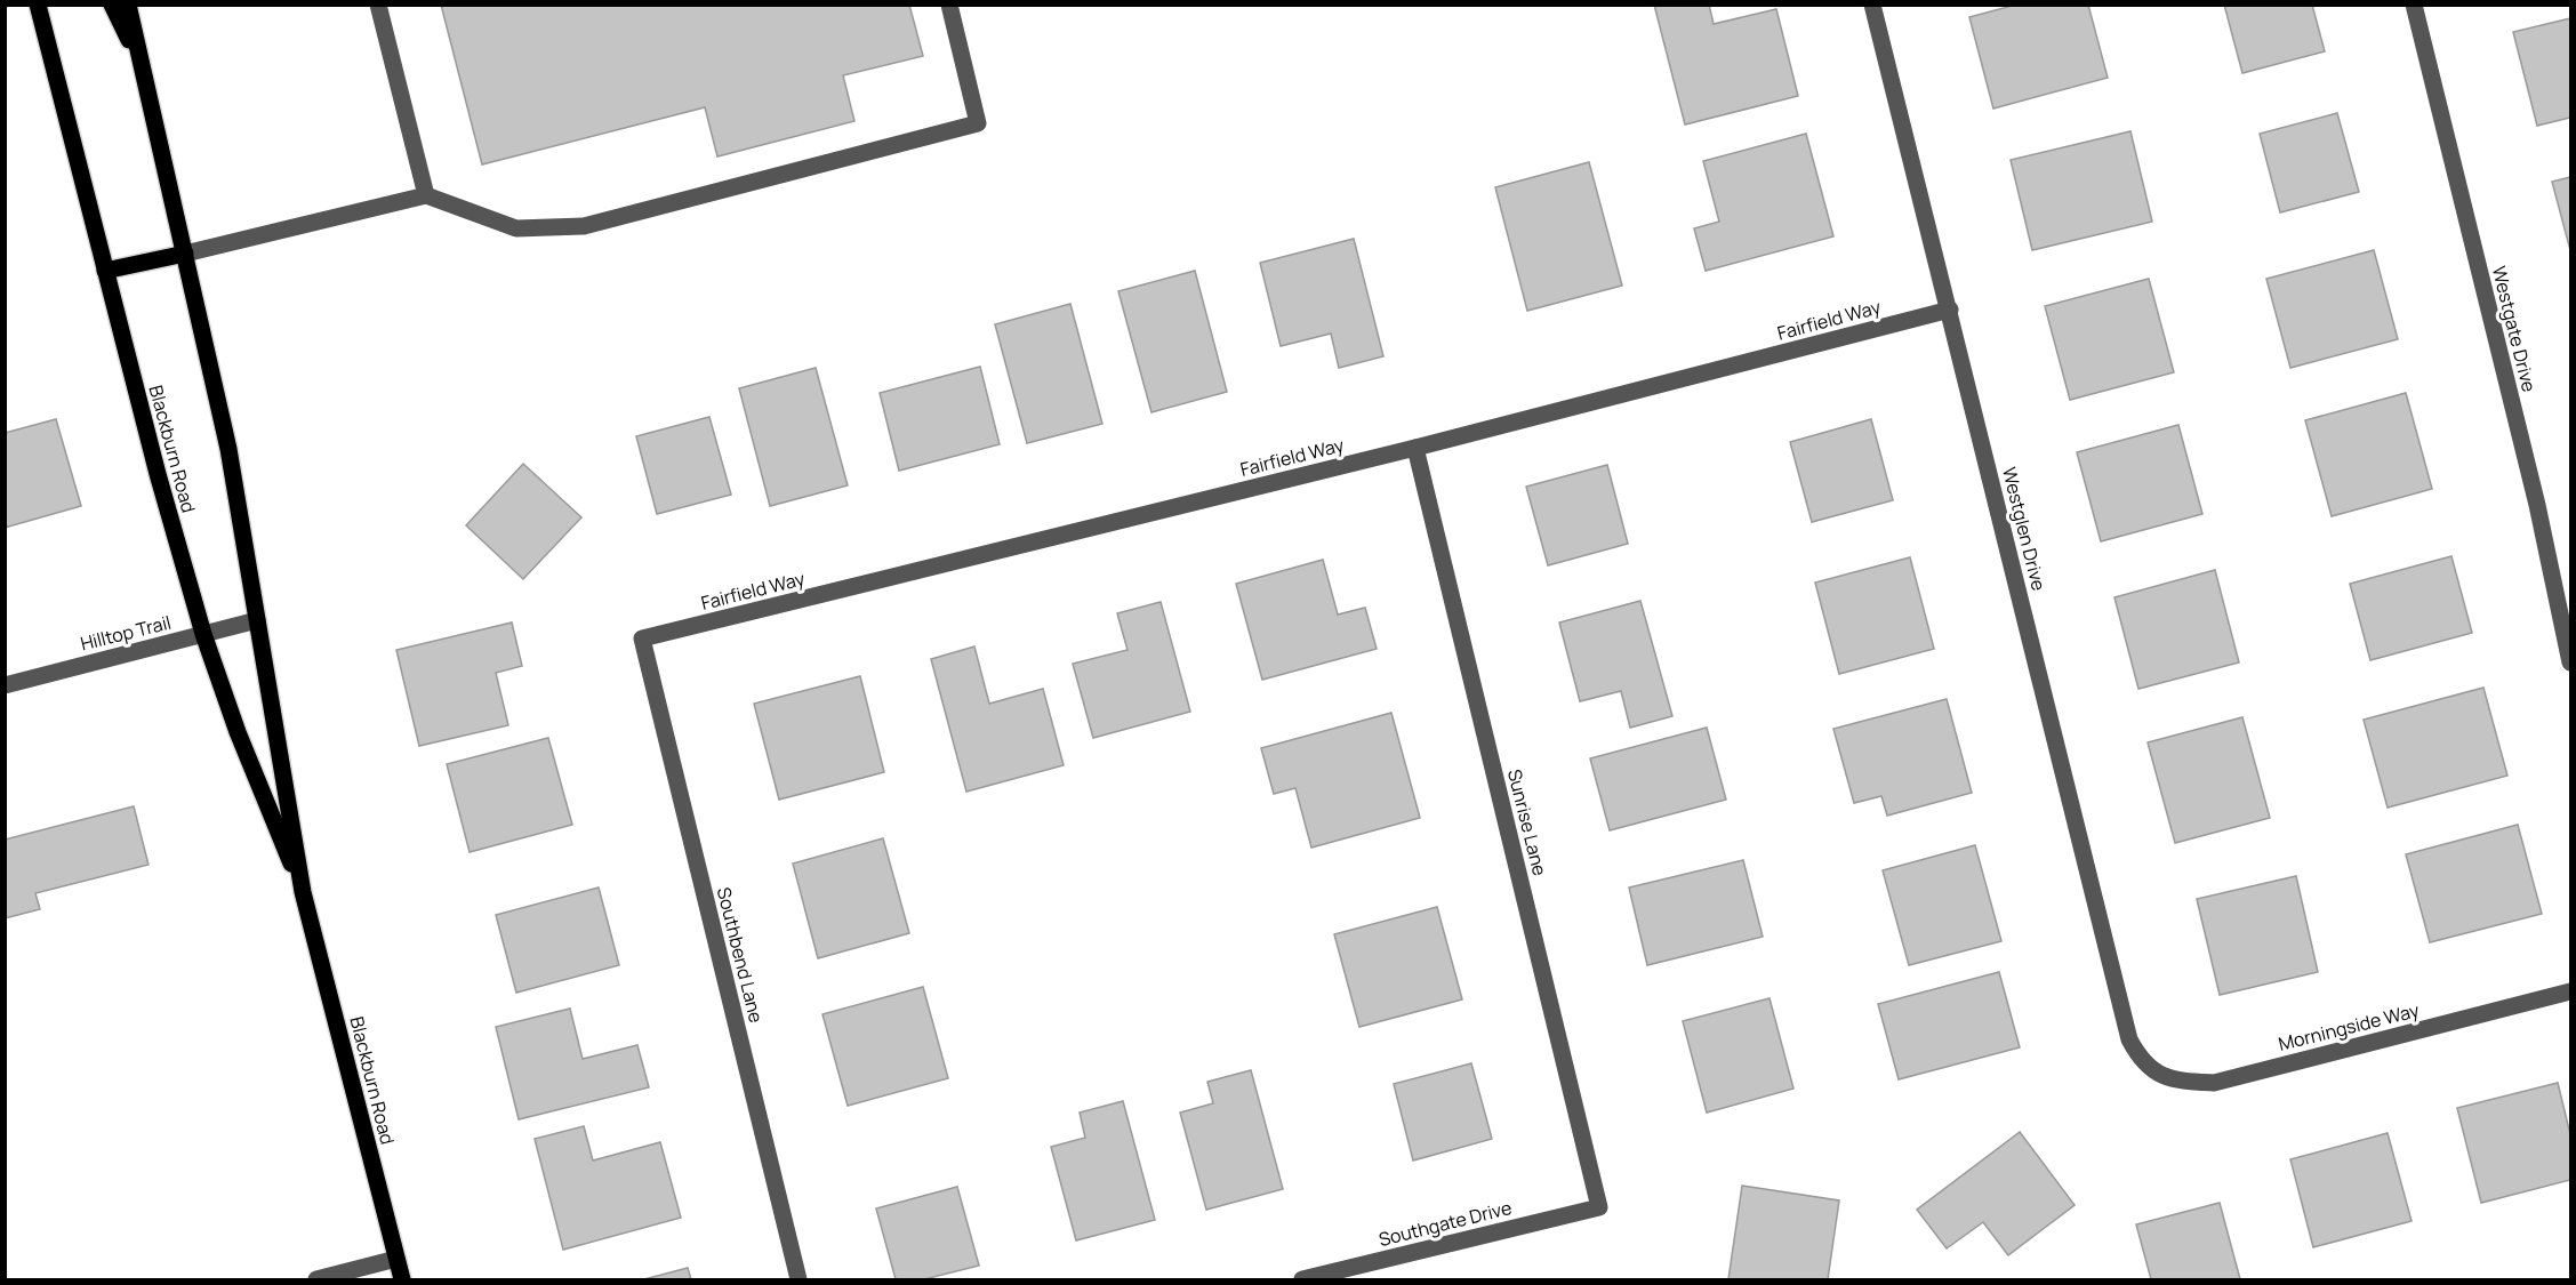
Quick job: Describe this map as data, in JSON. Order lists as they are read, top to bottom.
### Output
{
  "streets": {
    "main road": ["Blackburn Road"],
    "street": [
      "Fairfield Way",
      "Westgate Drive",
      "Westglen Drive",
      "Hilltop Trail",
      "Sunrise Lane",
      "Southbend Lane",
      "Morningside Way",
      "Southgate Drive"
    ]
  },
  "crossings": [
    ["Fairfield Way", "Westglen Drive"],
    ["Fairfield Way", "Sunrise Lane"],
    ["Fairfield Way", "Southbend Lane"],
    ["Blackburn Road", "Hilltop Trail"],
    ["Westglen Drive", "Morningside Way"],
    ["Sunrise Lane", "Southgate Drive"]
  ]
}
